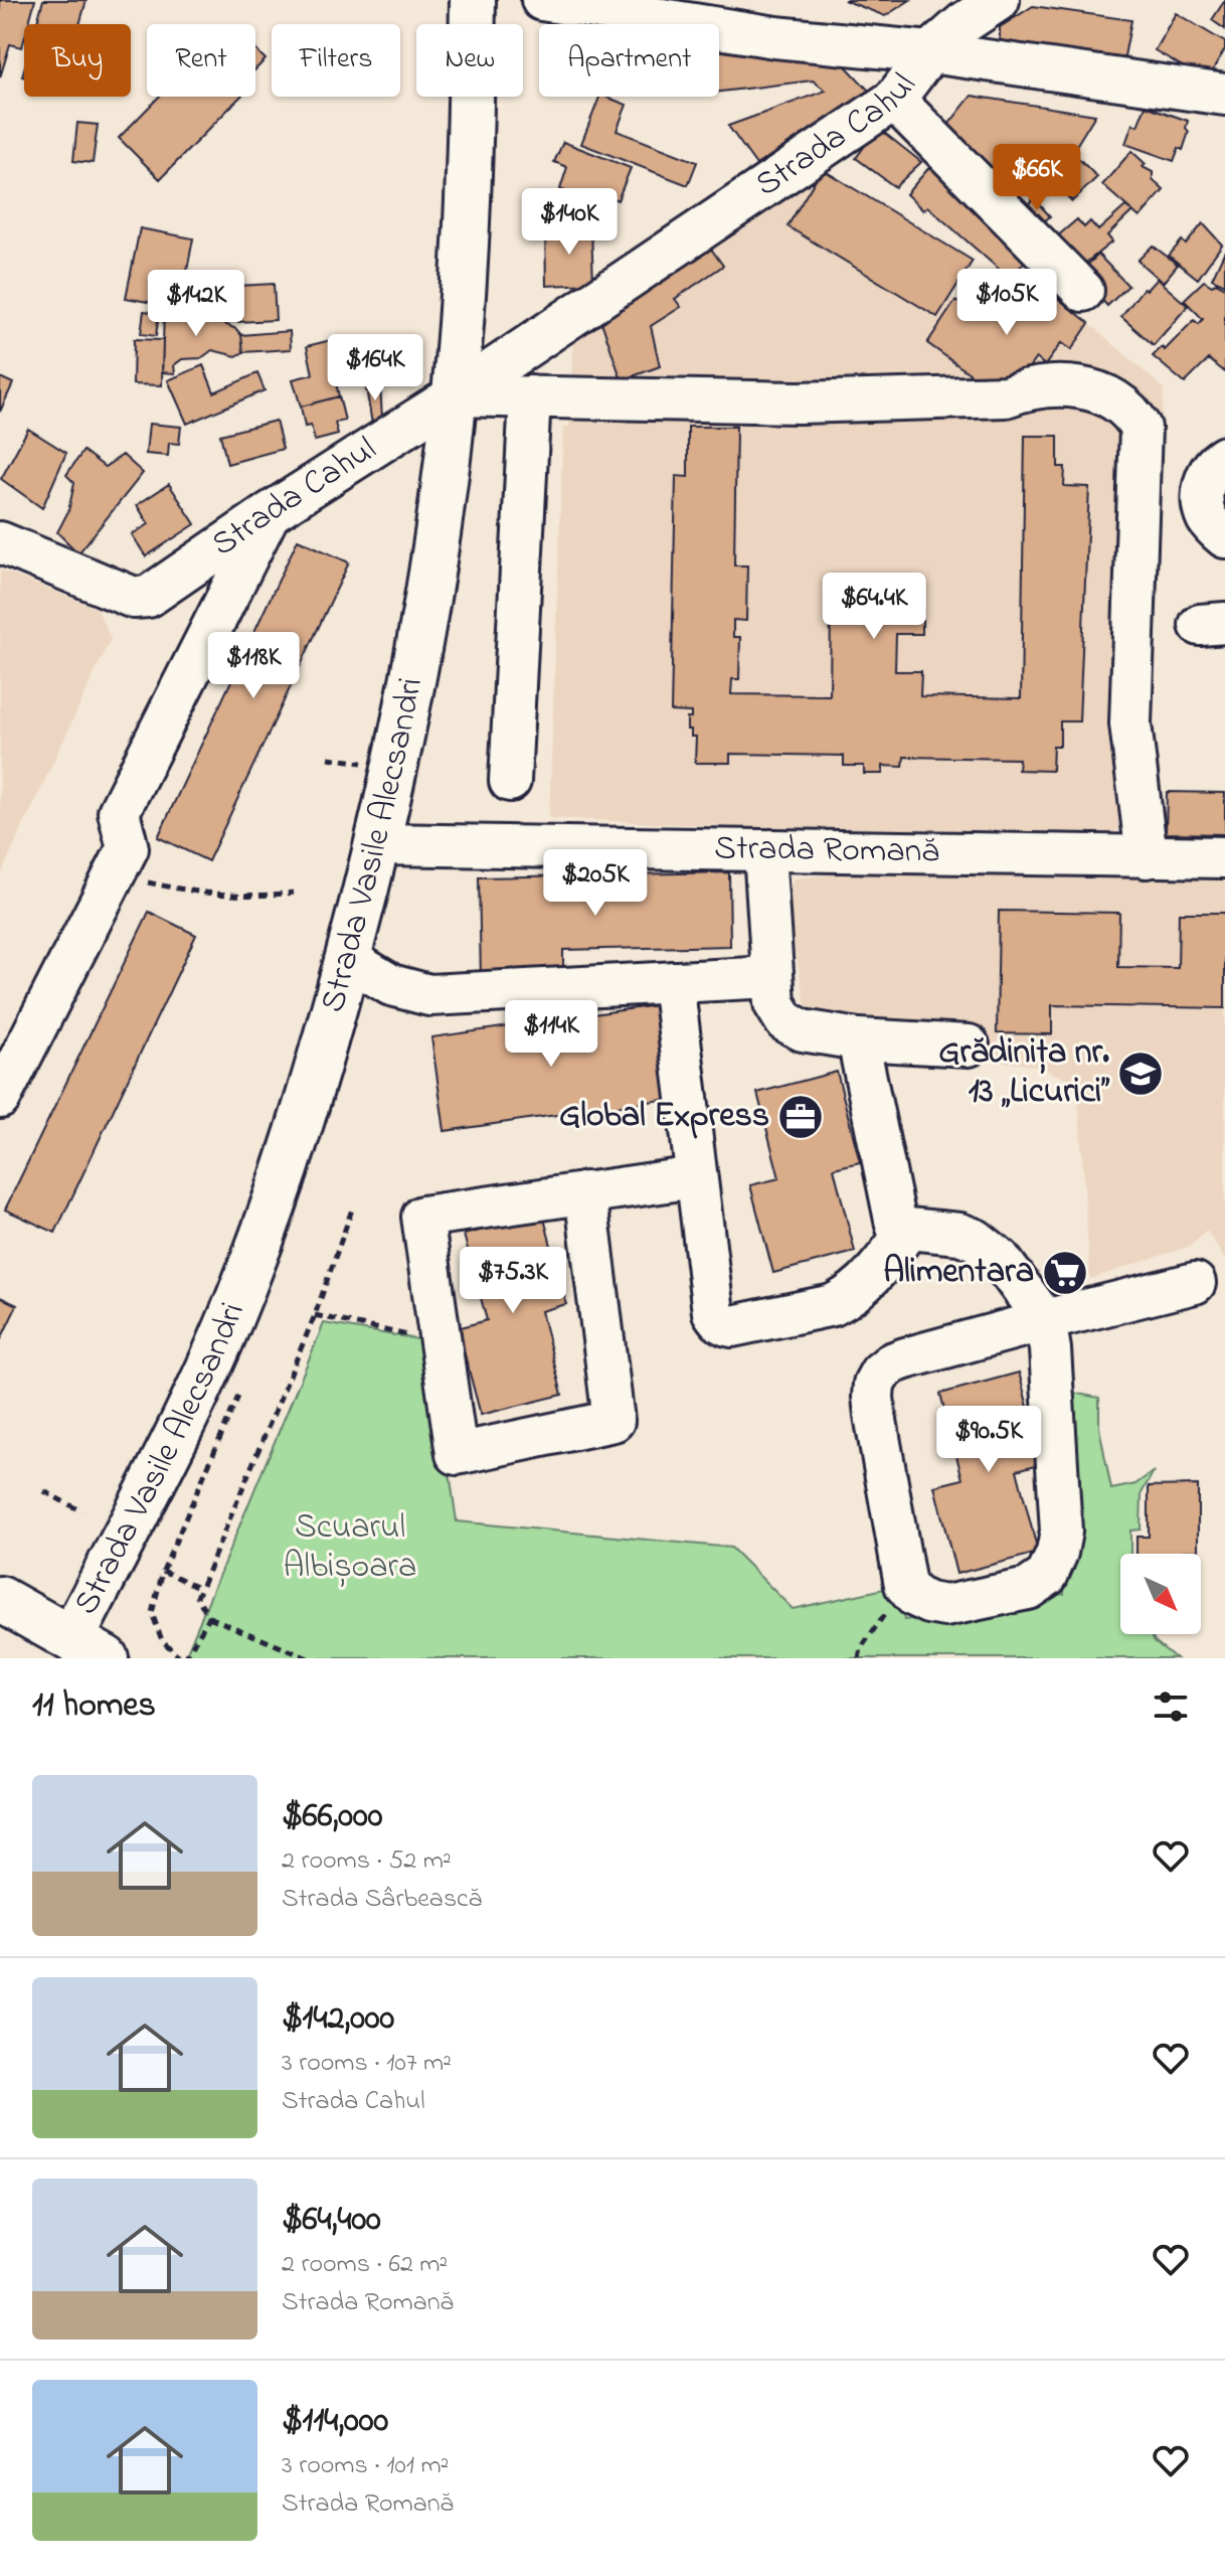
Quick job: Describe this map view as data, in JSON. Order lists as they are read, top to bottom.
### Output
{
  "streets": {
    "main road": ["Strada Vasile Alecsandri"],
    "street": ["Strada Cahul", "Strada Romană"]
  },
  "crossings": [
    ["Strada Cahul", "Strada Vasile Alecsandri"],
    ["Strada Vasile Alecsandri", "Strada Romană"]
  ],
  "parks": ["Scuarul Albișoara"],
  "places": {
    "school or university": ["Grădinița nr. 13 „Licurici”"],
    "office": ["Global Express"],
    "supermarket": ["Alimentara"]
  },
  "north": "bottom right",
  "page": {
    "chip": [
      "Buy",
      "Rent",
      "Filters",
      "New",
      "Apartment"
    ],
    "price": [
      "$66K",
      "$140K",
      "$105K",
      "$142K",
      "$164K",
      "$64.4K",
      "$118K",
      "$205K",
      "$114K",
      "$75.3K",
      "$90.5K"
    ],
    "heading": "11 homes",
    "list": [
      {
        "name": "$66,000",
        "note": "2 rooms · 52 m² · Strada Sârbească"
      },
      {
        "name": "$142,000",
        "note": "3 rooms · 107 m² · Strada Cahul"
      },
      {
        "name": "$64,400",
        "note": "2 rooms · 62 m² · Strada Romană"
      },
      {
        "name": "$114,000",
        "note": "3 rooms · 101 m² · Strada Romană"
      }
    ]
  }
}
